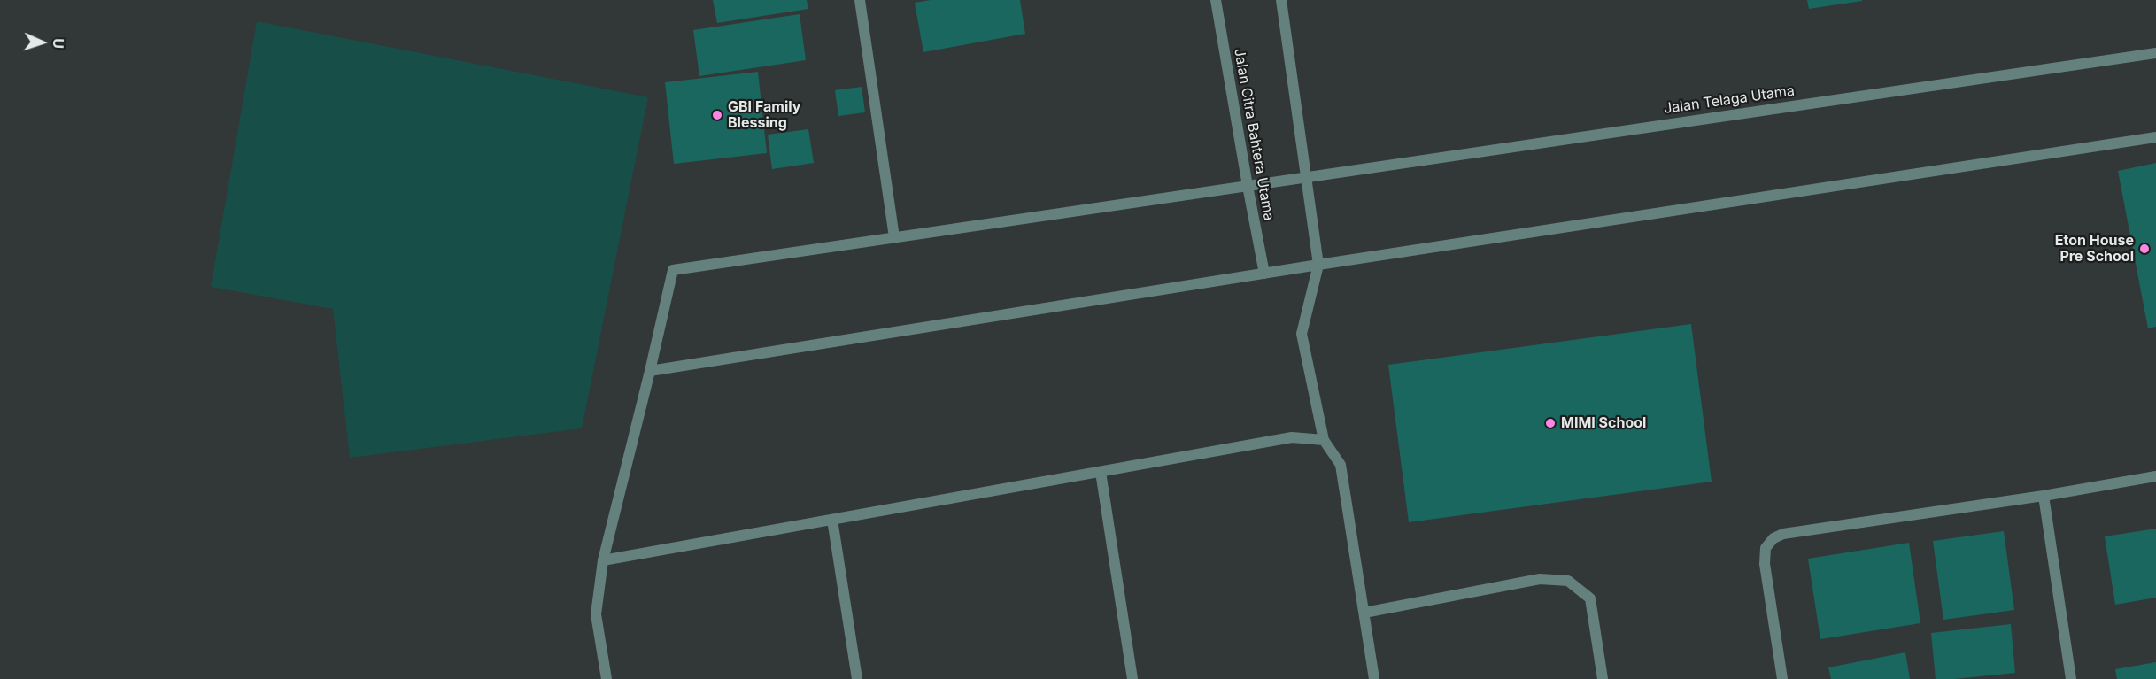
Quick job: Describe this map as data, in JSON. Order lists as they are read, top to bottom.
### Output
{
  "streets": {
    "street": ["Jalan Telaga Utama", "Jalan Citra Bahtera Utama"]
  },
  "crossings": [
    ["Jalan Telaga Utama", "Jalan Citra Bahtera Utama"]
  ],
  "places": ["GBI Family Blessing", "Eton House Pre School", "MIMI School"],
  "north": "right"
}
